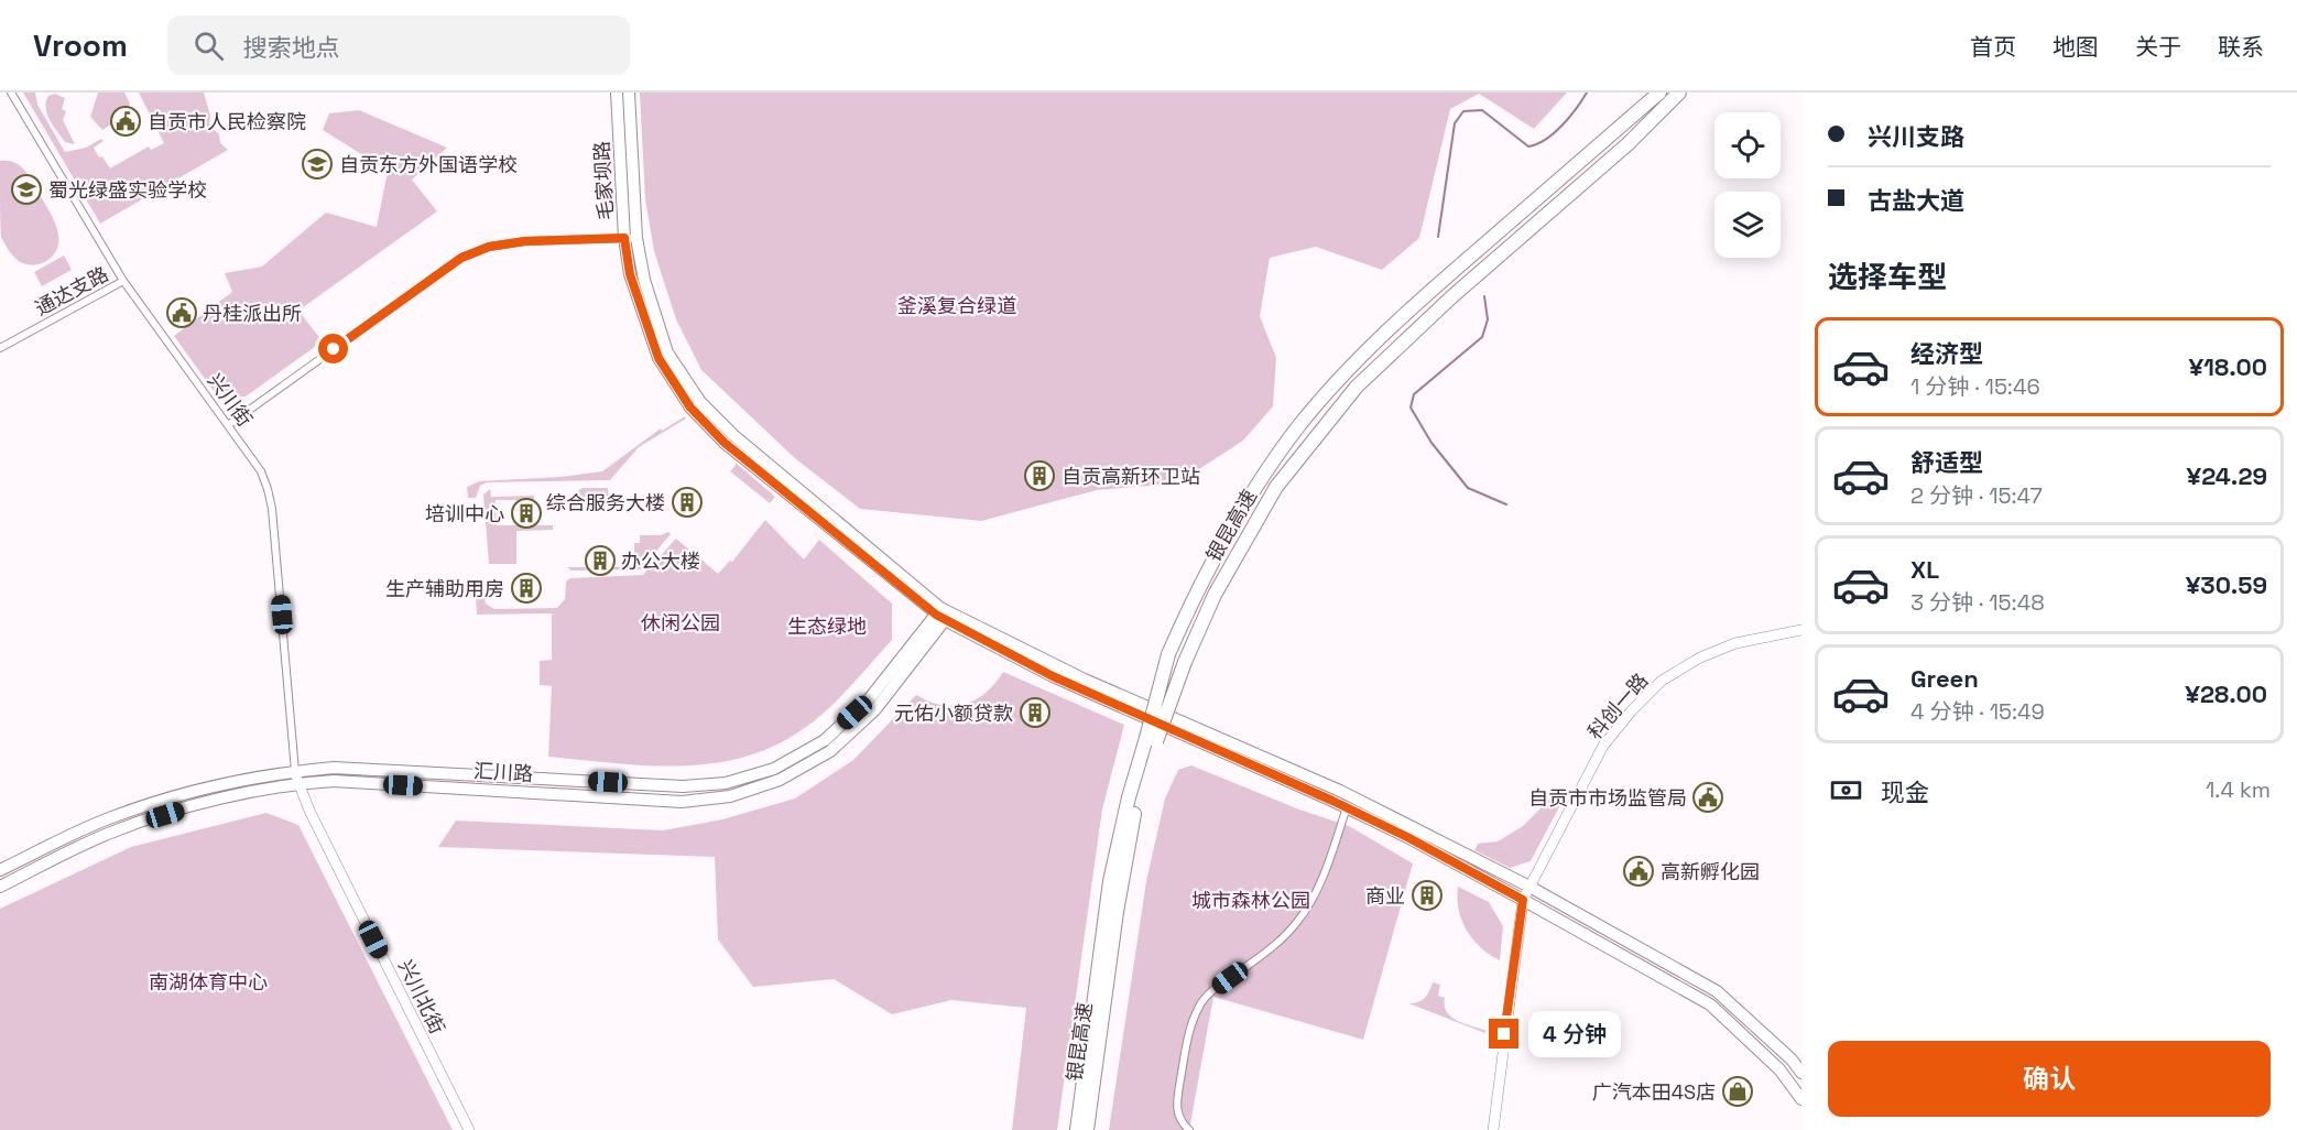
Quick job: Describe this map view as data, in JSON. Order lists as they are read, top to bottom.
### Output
{
  "streets": {
    "highway": ["银昆高速"],
    "main road": ["毛家坝路", "汇川路"],
    "street": [
      "通达支路",
      "兴川街",
      "科创一路",
      "兴川北街"
    ]
  },
  "crossings": [
    ["毛家坝路", "汇川路"],
    ["通达支路", "兴川街"],
    ["兴川街", "汇川路"],
    ["兴川街", "兴川北街"],
    ["汇川路", "兴川北街"]
  ],
  "parks": [
    "釜溪复合绿道",
    "休闲公园",
    "生态绿地",
    "城市森林公园",
    "南湖体育中心"
  ],
  "places": {
    "public building": [
      "自贡市人民检察院",
      "丹桂派出所",
      "自贡市市场监管局",
      "高新孵化园"
    ],
    "school or university": ["自贡东方外国语学校", "蜀光绿盛实验学校"],
    "building": [
      "自贡高新环卫站",
      "综合服务大楼",
      "培训中心",
      "办公大楼",
      "生产辅助用房",
      "元佑小额贷款",
      "商业"
    ],
    "shop": ["广汽本田4S店"]
  },
  "page": {
    "header": "Vroom",
    "search": "搜索地点",
    "nav": [
      "首页",
      "地图",
      "关于",
      "联系"
    ],
    "banner": ["兴川支路", "古盐大道"],
    "heading": "选择车型",
    "list": [
      {
        "name": "经济型",
        "note": "1 分钟 · 15:46",
        "value": "¥18.00"
      },
      {
        "name": "舒适型",
        "note": "2 分钟 · 15:47",
        "value": "¥24.29"
      },
      {
        "name": "XL",
        "note": "3 分钟 · 15:48",
        "value": "¥30.59"
      },
      {
        "name": "Green",
        "note": "4 分钟 · 15:49",
        "value": "¥28.00"
      }
    ],
    "pay": ["现金", "1.4 km"],
    "bubble": "4 分钟",
    "buttons": "确认"
  }
}
